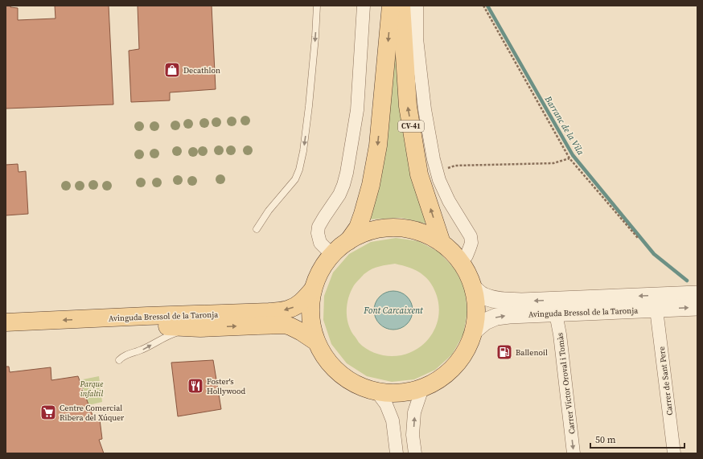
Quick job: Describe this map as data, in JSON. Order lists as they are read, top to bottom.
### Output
{
  "streets": {
    "main road": ["CV-41", "Avinguda Bressol de la Taronja"],
    "street": ["Carrer de Sant Pere", "Carrer Víctor Oroval i Tomàs"]
  },
  "crossings": [
    ["CV-41", "Avinguda Bressol de la Taronja"],
    ["Avinguda Bressol de la Taronja", "Carrer de Sant Pere"],
    ["Avinguda Bressol de la Taronja", "Carrer Víctor Oroval i Tomàs"]
  ],
  "one_way": ["Carrer Víctor Oroval i Tomàs"],
  "water": ["Barranc de la Vila", "Font Carcaixent"],
  "parks": ["Parque infaltil"],
  "places": {
    "shop": ["Decathlon"],
    "fuel station": ["Ballenoil"],
    "restaurant": ["Foster's Hollywood"],
    "supermarket": ["Centre Comercial Ribera del Xúquer"]
  },
  "scale_bar": "50 m"
}
